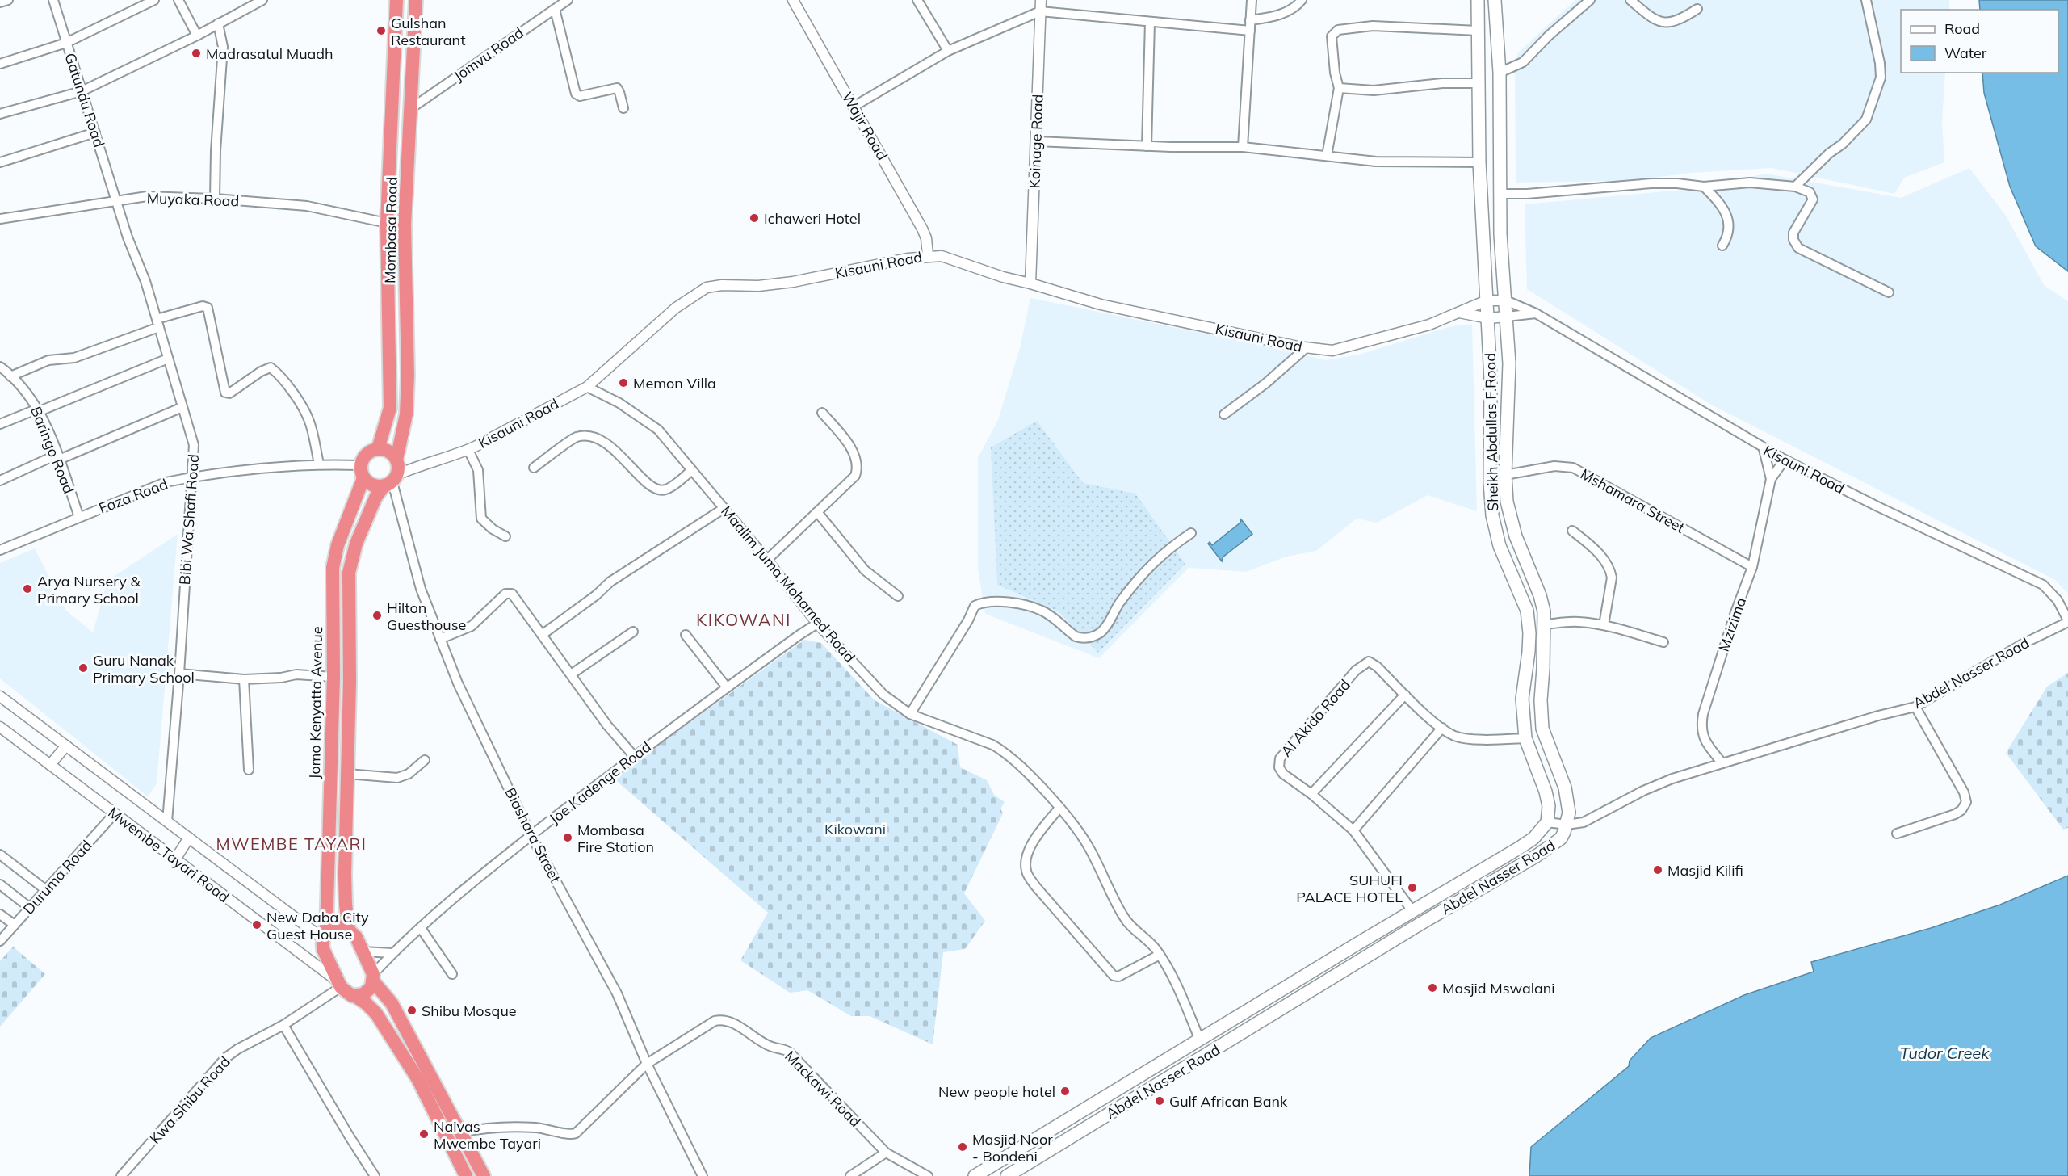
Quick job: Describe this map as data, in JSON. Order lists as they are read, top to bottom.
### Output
{
  "streets": {
    "highway": ["Mombasa Road", "Jomo Kenyatta Avenue"],
    "main road": ["Sheikh Abdullas F.Road", "Abdel Nasser Road"],
    "street": [
      "Jomvu Road",
      "Gatundu Road",
      "Wajir Road",
      "Koinage Road",
      "Muyaka Road",
      "Kisauni Road",
      "Baringo Road",
      "Faza Road",
      "Mshamara Street",
      "Bibi Wa Shafi Road",
      "Maalim Juma Mohamed Road",
      "Mzizima",
      "Al Akida Road",
      "Joe Kadenge Road",
      "Biashara Street",
      "Mwembe Tayari Road",
      "Duruma Road",
      "Mackawi Road",
      "Kwa Shibu Road"
    ]
  },
  "crossings": [
    ["Jomvu Road", "Mombasa Road"],
    ["Gatundu Road", "Muyaka Road"],
    ["Gatundu Road", "Bibi Wa Shafi Road"],
    ["Wajir Road", "Kisauni Road"],
    ["Koinage Road", "Kisauni Road"],
    ["Muyaka Road", "Mombasa Road"],
    ["Muyaka Road", "Bibi Wa Shafi Road"],
    ["Mombasa Road", "Kisauni Road"],
    ["Mombasa Road", "Faza Road"],
    ["Mombasa Road", "Jomo Kenyatta Avenue"],
    ["Mombasa Road", "Biashara Street"],
    ["Kisauni Road", "Sheikh Abdullas F.Road"],
    ["Kisauni Road", "Faza Road"],
    ["Kisauni Road", "Maalim Juma Mohamed Road"],
    ["Kisauni Road", "Abdel Nasser Road"],
    ["Kisauni Road", "Jomo Kenyatta Avenue"],
    ["Kisauni Road", "Biashara Street"],
    ["Sheikh Abdullas F.Road", "Mshamara Street"],
    ["Sheikh Abdullas F.Road", "Abdel Nasser Road"],
    ["Baringo Road", "Faza Road"],
    ["Faza Road", "Bibi Wa Shafi Road"],
    ["Faza Road", "Jomo Kenyatta Avenue"],
    ["Faza Road", "Biashara Street"],
    ["Mshamara Street", "Mzizima"],
    ["Bibi Wa Shafi Road", "Mwembe Tayari Road"],
    ["Maalim Juma Mohamed Road", "Abdel Nasser Road"],
    ["Maalim Juma Mohamed Road", "Joe Kadenge Road"],
    ["Mzizima", "Abdel Nasser Road"],
    ["Abdel Nasser Road", "Al Akida Road"],
    ["Jomo Kenyatta Avenue", "Biashara Street"],
    ["Jomo Kenyatta Avenue", "Mwembe Tayari Road"],
    ["Jomo Kenyatta Avenue", "Kwa Shibu Road"],
    ["Joe Kadenge Road", "Biashara Street"],
    ["Biashara Street", "Mackawi Road"],
    ["Mwembe Tayari Road", "Duruma Road"],
    ["Mwembe Tayari Road", "Kwa Shibu Road"]
  ],
  "districts": ["KIKOWANI", "MWEMBE TAYARI"],
  "water": ["Tudor Creek"],
  "parks": ["Kikowani"],
  "places": [
    "Gulshan Restaurant",
    "Madrasatul Muadh",
    "Ichaweri Hotel",
    "Memon Villa",
    "Arya Nursery & Primary School",
    "Hilton Guesthouse",
    "Guru Nanak Primary School",
    "Mombasa Fire Station",
    "Masjid Kilifi",
    "SUHUFI PALACE HOTEL",
    "New Daba City Guest House",
    "Masjid Mswalani",
    "Shibu Mosque",
    "New people hotel",
    "Gulf African Bank",
    "Naivas Mwembe Tayari",
    "Masjid Noor - Bondeni"
  ],
  "legend": ["Road", "Water"]
}
